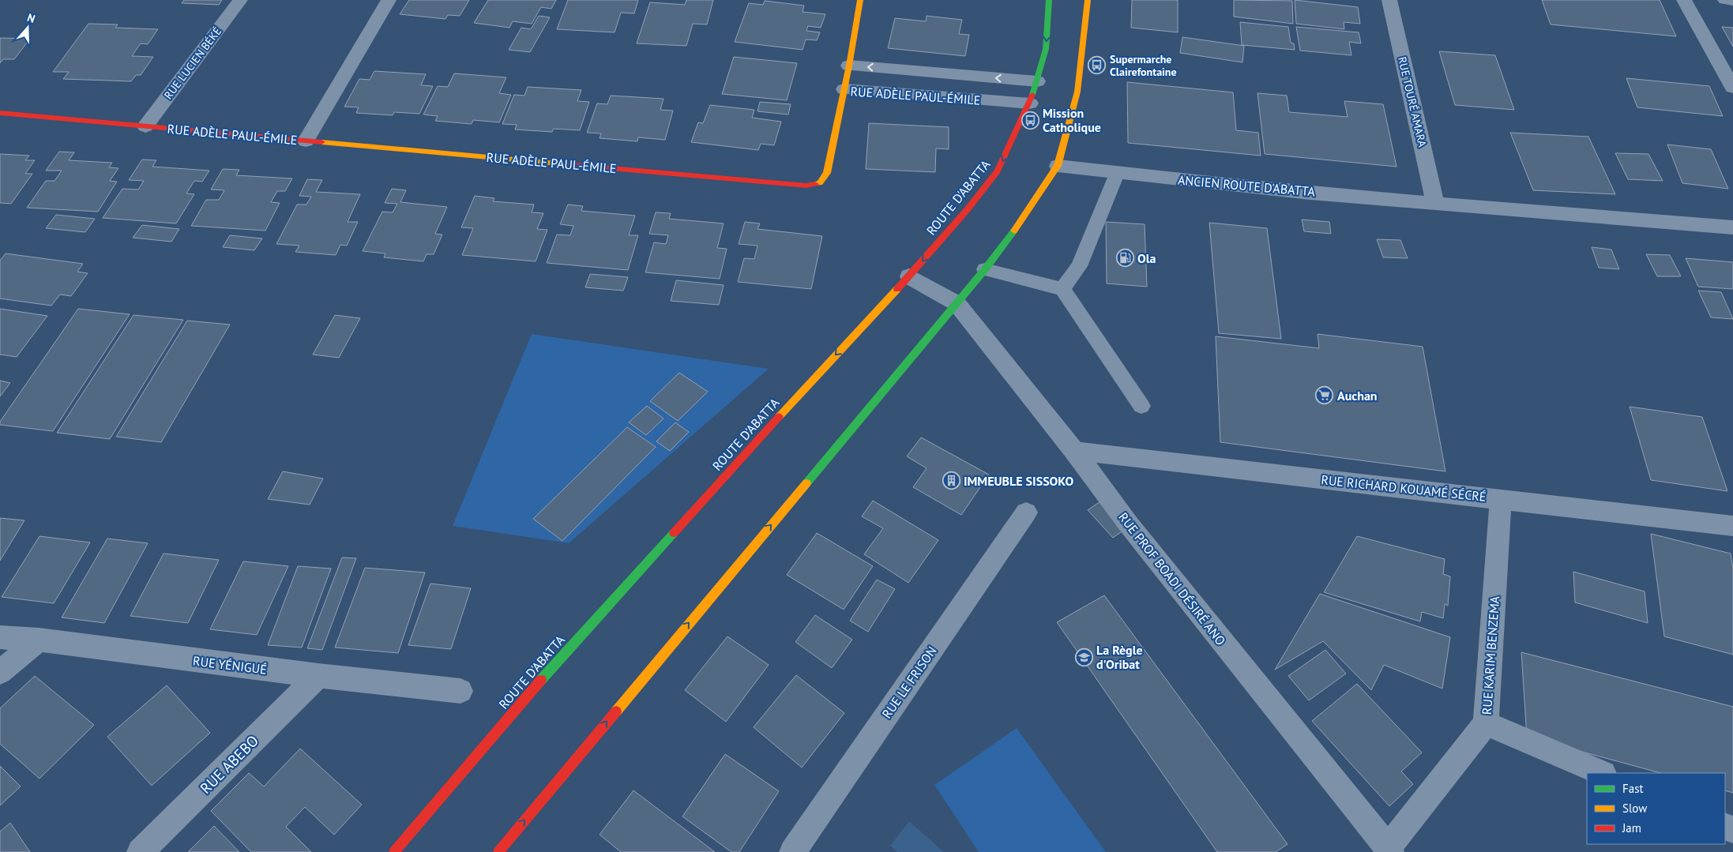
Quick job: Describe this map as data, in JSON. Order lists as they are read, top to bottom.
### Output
{
  "streets": {
    "street": [
      "RUE LUCIEN BÉKÉ",
      "RUE ADÈLE PAUL-ÉMILE",
      "RUE TOURÉ AMARA",
      "ANCIEN ROUTE D'ABATTA",
      "ROUTE D'ABATTA",
      "RUE RICHARD KOUAMÉ SÉCRÉ",
      "RUE PROF BOADI DÉSIRÉ ANO",
      "RUE KARIM BENZEMA",
      "RUE YÉNIGUÉ",
      "RUE LE FRISON",
      "RUE ABEBO"
    ]
  },
  "crossings": [
    ["RUE LUCIEN BÉKÉ", "RUE ADÈLE PAUL-ÉMILE"],
    ["RUE ADÈLE PAUL-ÉMILE", "ROUTE D'ABATTA"],
    ["RUE TOURÉ AMARA", "ANCIEN ROUTE D'ABATTA"],
    ["RUE RICHARD KOUAMÉ SÉCRÉ", "RUE PROF BOADI DÉSIRÉ ANO"],
    ["RUE RICHARD KOUAMÉ SÉCRÉ", "RUE KARIM BENZEMA"],
    ["RUE PROF BOADI DÉSIRÉ ANO", "RUE KARIM BENZEMA"],
    ["RUE YÉNIGUÉ", "RUE ABEBO"]
  ],
  "places": {
    "bus stop": ["Supermarche Clairefontaine", "Mission Catholique"],
    "fuel station": ["Ola"],
    "supermarket": ["Auchan"],
    "building": ["IMMEUBLE SISSOKO"],
    "school or university": ["La Règle d'Oribat"]
  },
  "legend": ["Fast", "Slow", "Jam"],
  "north": "top"
}
